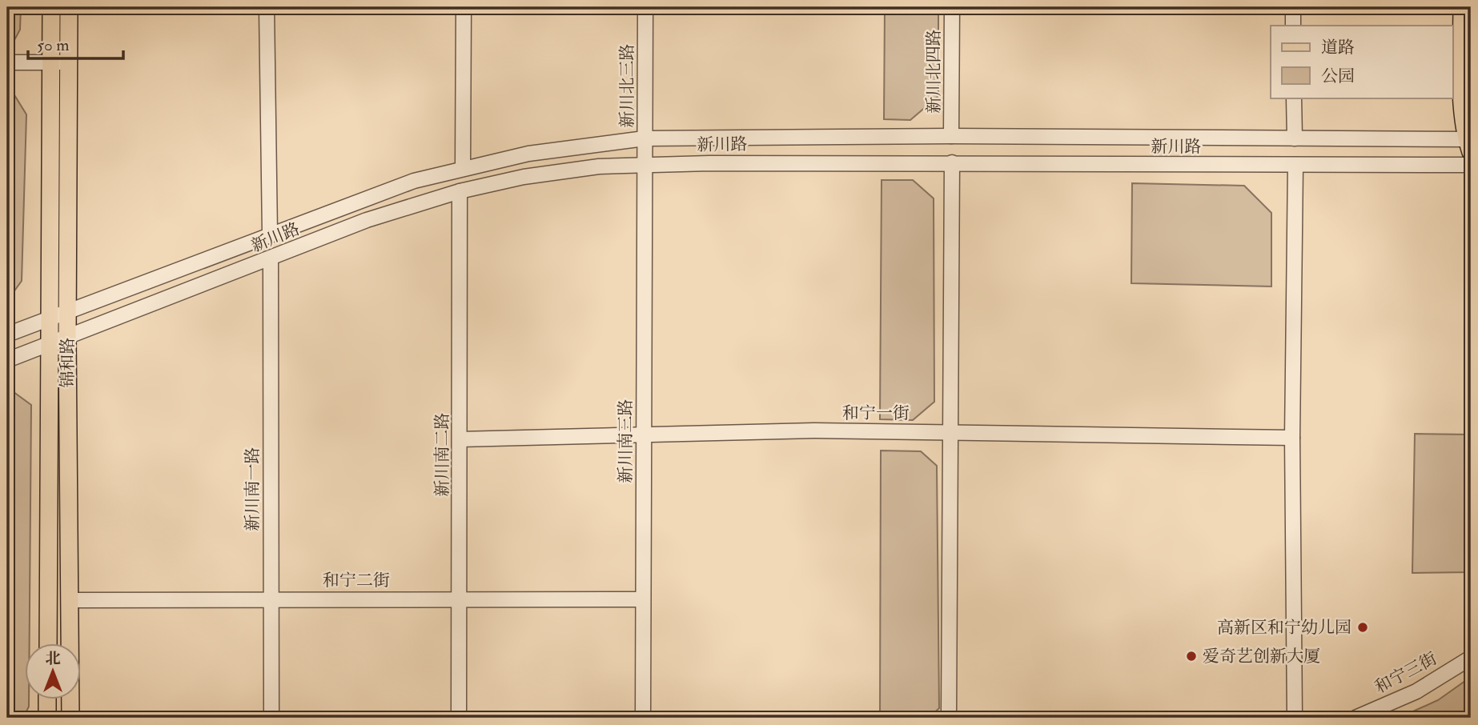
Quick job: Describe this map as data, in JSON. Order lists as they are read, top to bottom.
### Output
{
  "streets": {
    "main road": ["锦和路"],
    "street": [
      "新川北四路",
      "新川北三路",
      "新川路",
      "和宁一街",
      "新川南三路",
      "新川南二路",
      "新川南一路",
      "和宁二街",
      "和宁三街"
    ]
  },
  "crossings": [
    ["新川北四路", "新川路"],
    ["新川北三路", "新川路"],
    ["新川北三路", "新川南三路"],
    ["新川路", "锦和路"],
    ["新川路", "新川南三路"],
    ["新川路", "新川南二路"],
    ["新川路", "新川南一路"],
    ["锦和路", "和宁二街"],
    ["和宁一街", "新川南三路"],
    ["和宁一街", "新川南二路"],
    ["新川南三路", "和宁二街"],
    ["新川南二路", "和宁二街"],
    ["新川南一路", "和宁二街"]
  ],
  "places": ["高新区和宁幼儿园", "爱奇艺创新大厦"],
  "legend": ["道路", "公园"],
  "scale_bar": "50 m",
  "north": "top"
}
